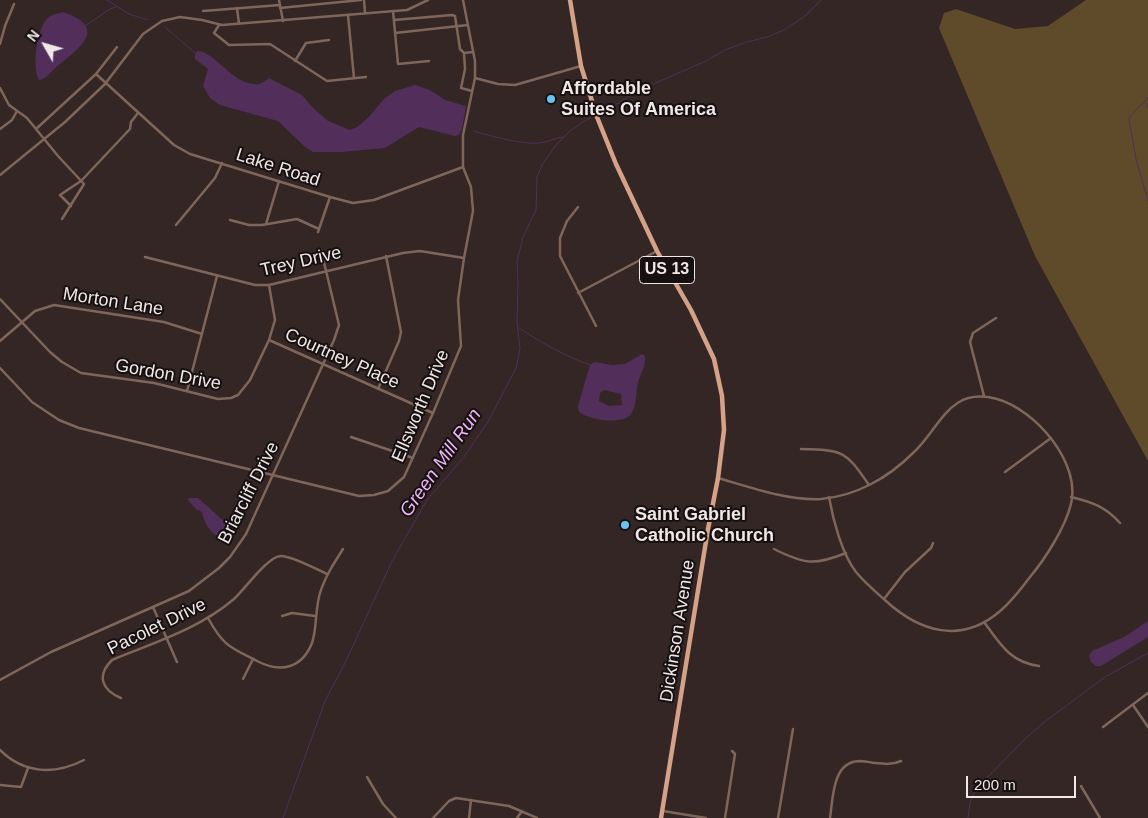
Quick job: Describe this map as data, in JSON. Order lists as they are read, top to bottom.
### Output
{
  "streets": {
    "main road": ["US 13", "Dickinson Avenue"],
    "street": [
      "Lake Road",
      "Trey Drive",
      "Morton Lane",
      "Courtney Place",
      "Gordon Drive",
      "Ellsworth Drive",
      "Briarcliff Drive",
      "Pacolet Drive"
    ]
  },
  "crossings": [
    ["Lake Road", "Ellsworth Drive"],
    ["Trey Drive", "Gordon Drive"],
    ["Trey Drive", "Ellsworth Drive"],
    ["Trey Drive", "Briarcliff Drive"],
    ["Morton Lane", "Gordon Drive"],
    ["Courtney Place", "Gordon Drive"],
    ["Courtney Place", "Ellsworth Drive"],
    ["Courtney Place", "Briarcliff Drive"],
    ["Ellsworth Drive", "Briarcliff Drive"]
  ],
  "water": ["Green Mill Run"],
  "places": ["Affordable Suites Of America", "Saint Gabriel Catholic Church"],
  "scale_bar": "200 m",
  "north": "top left"
}
